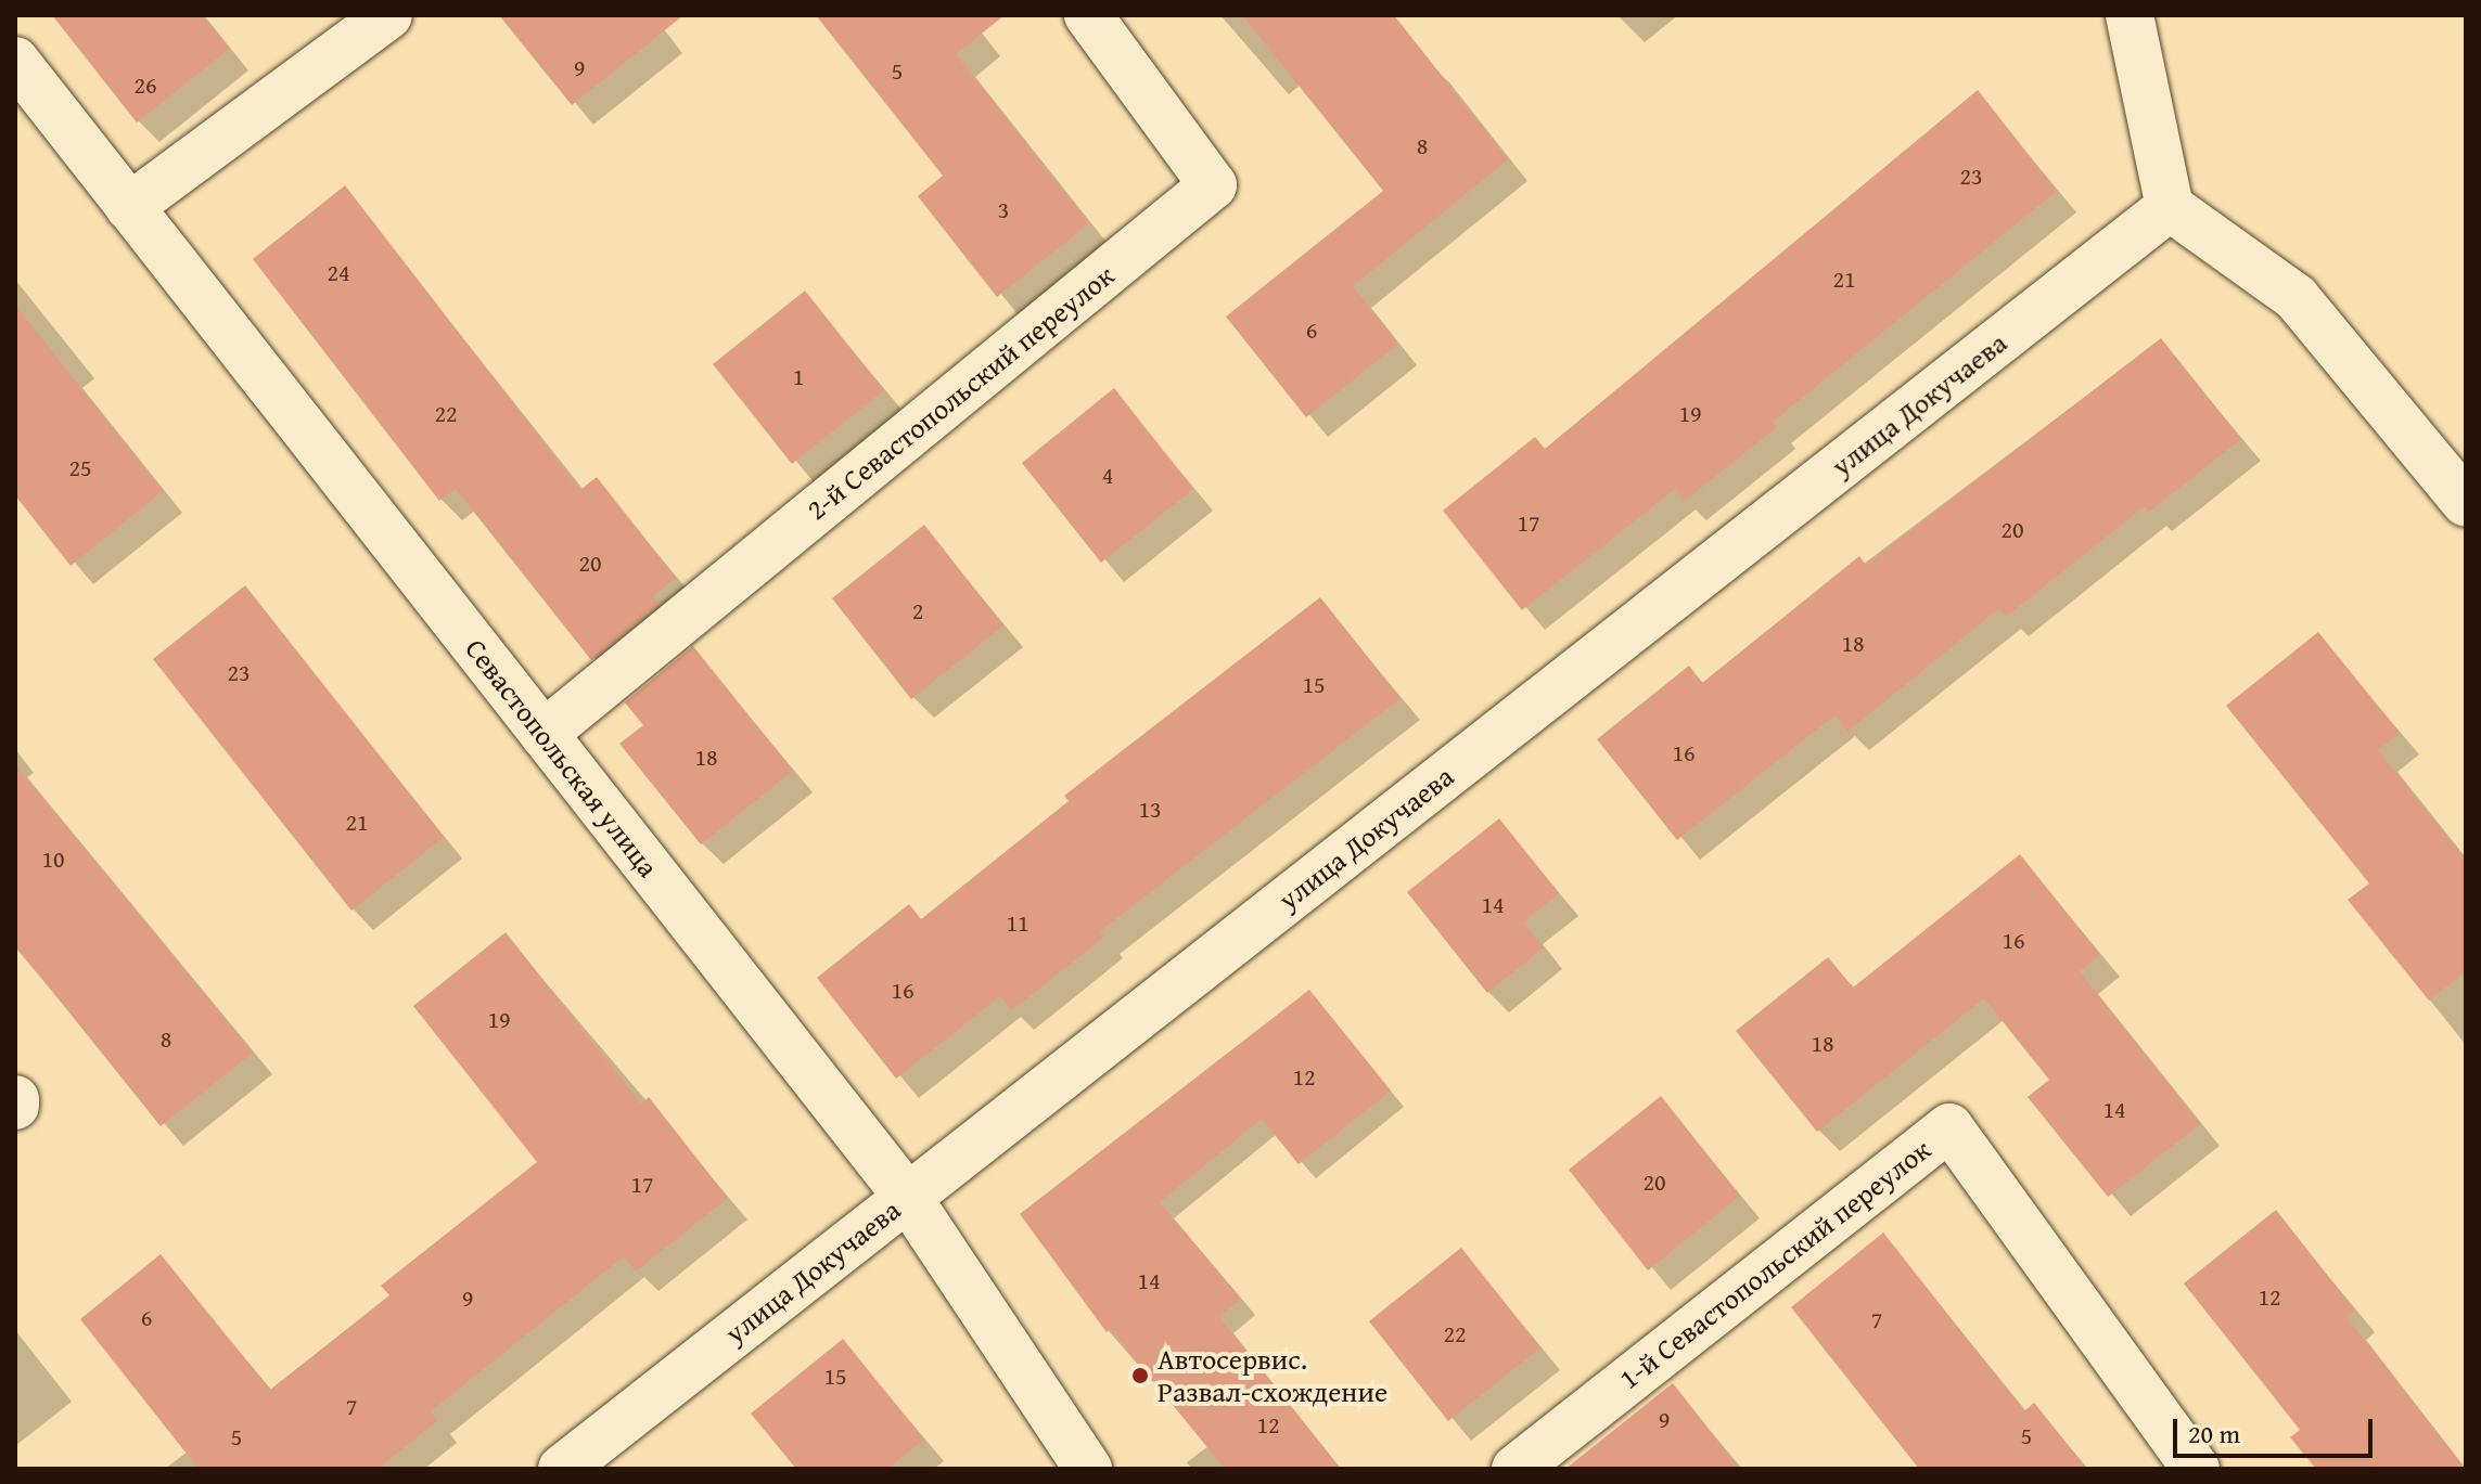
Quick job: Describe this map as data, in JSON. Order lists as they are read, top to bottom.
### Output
{
  "streets": {
    "street": [
      "2-й Севастопольский переулок",
      "улица Докучаева",
      "Севастопольская улица",
      "1-й Севастопольский переулок"
    ]
  },
  "crossings": [
    ["2-й Севастопольский переулок", "Севастопольская улица"],
    ["улица Докучаева", "Севастопольская улица"]
  ],
  "places": ["Автосервис. Развал-схождение"],
  "house_numbers": [
    "9",
    "5",
    "26",
    "8",
    "23",
    "3",
    "24",
    "21",
    "6",
    "1",
    "22",
    "19",
    "25",
    "4",
    "17",
    "20",
    "20",
    "2",
    "18",
    "23",
    "15",
    "16",
    "18",
    "13",
    "21",
    "10",
    "14",
    "11",
    "16",
    "16",
    "19",
    "8",
    "18",
    "12",
    "14",
    "20",
    "17",
    "14",
    "12",
    "9",
    "6",
    "7",
    "22",
    "15",
    "7",
    "9",
    "12",
    "5",
    "5"
  ],
  "scale_bar": "20 m"
}
